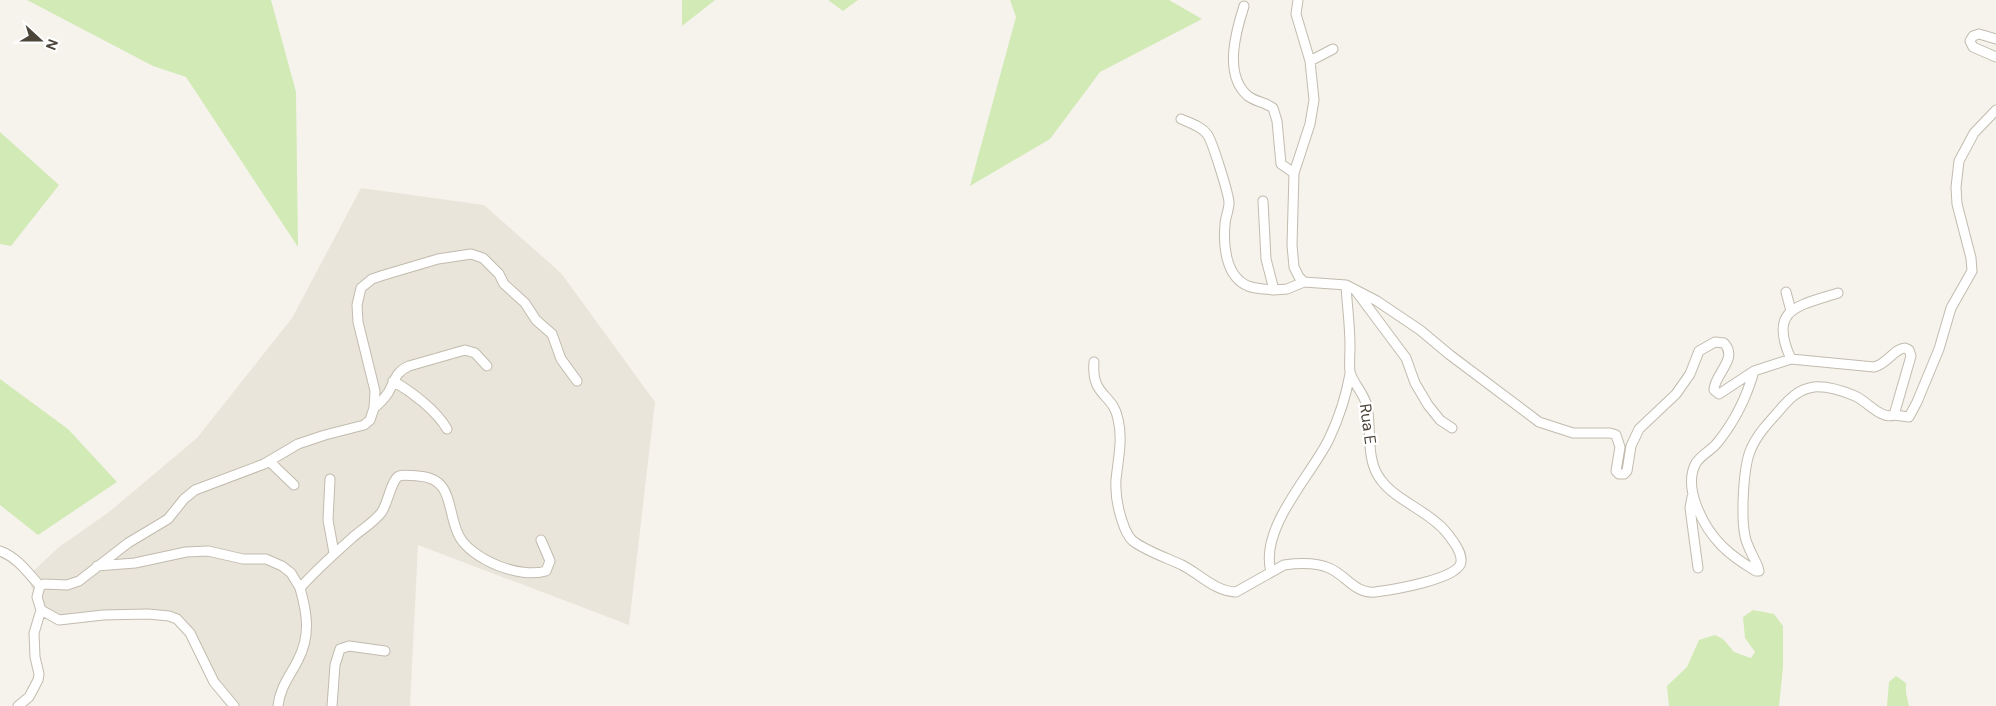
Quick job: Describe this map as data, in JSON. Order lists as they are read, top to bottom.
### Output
{
  "streets": {
    "street": ["Rua E"]
  },
  "north": "right"
}
